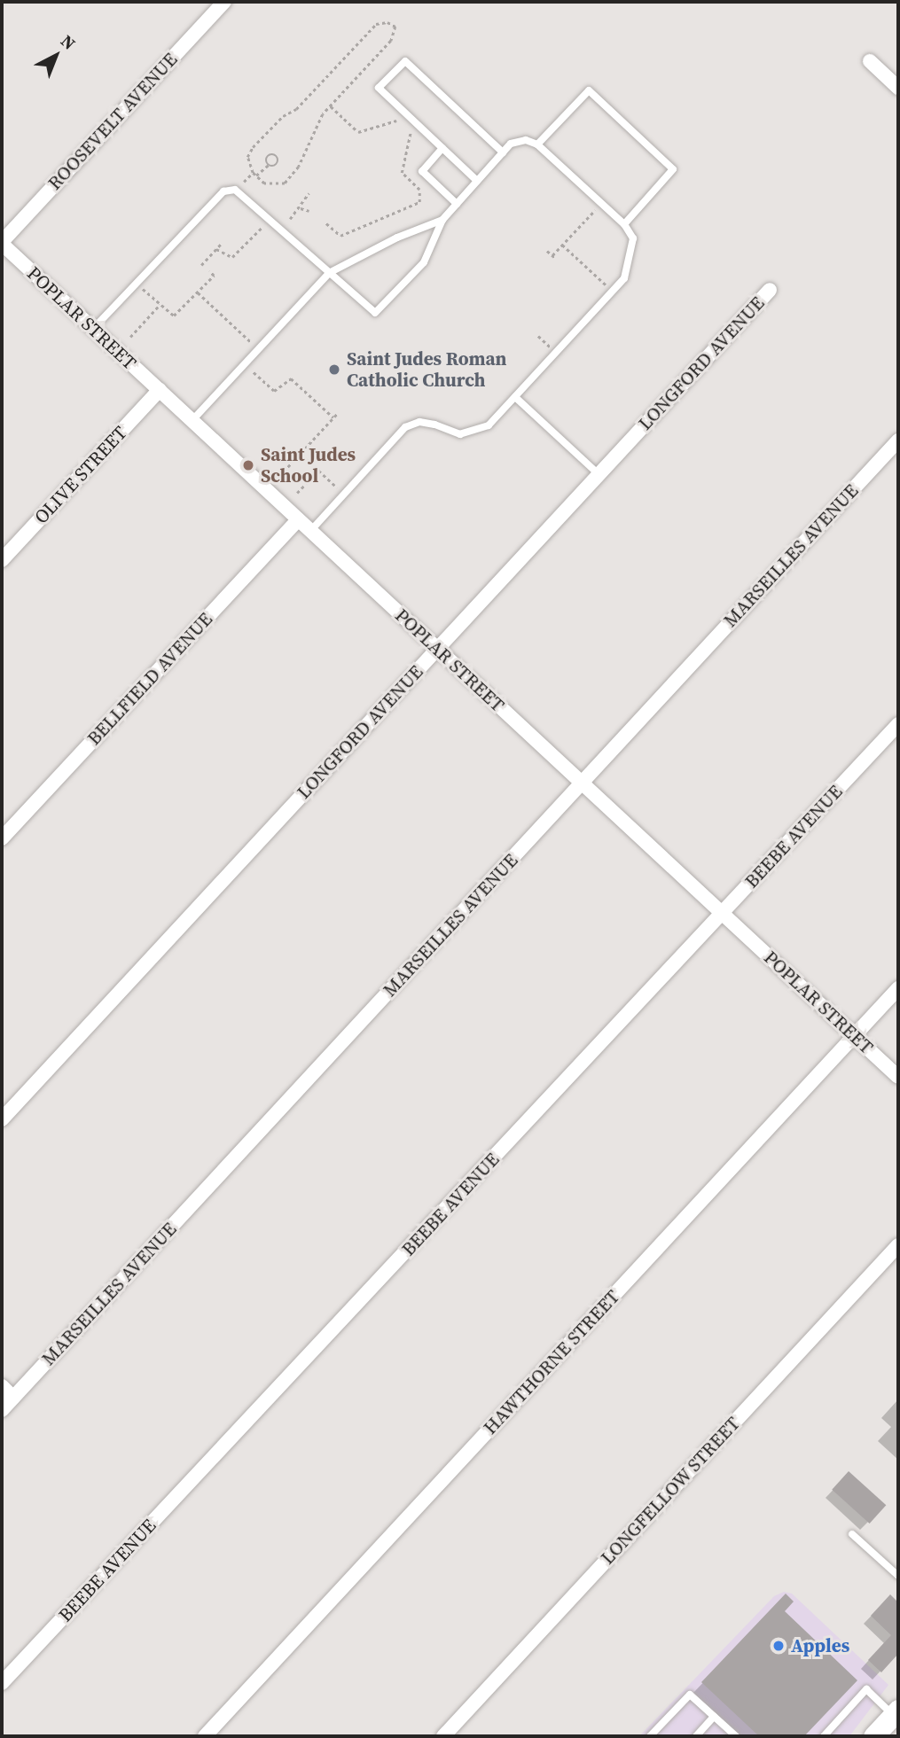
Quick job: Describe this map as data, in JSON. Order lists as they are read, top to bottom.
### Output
{
  "streets": {
    "street": [
      "ROOSEVELT AVENUE",
      "POPLAR STREET",
      "LONGFORD AVENUE",
      "OLIVE STREET",
      "MARSEILLES AVENUE",
      "BELLFIELD AVENUE",
      "BEEBE AVENUE",
      "HAWTHORNE STREET",
      "LONGFELLOW STREET"
    ]
  },
  "crossings": [
    ["ROOSEVELT AVENUE", "POPLAR STREET"],
    ["POPLAR STREET", "LONGFORD AVENUE"],
    ["POPLAR STREET", "OLIVE STREET"],
    ["POPLAR STREET", "MARSEILLES AVENUE"],
    ["POPLAR STREET", "BELLFIELD AVENUE"],
    ["POPLAR STREET", "BEEBE AVENUE"],
    ["POPLAR STREET", "HAWTHORNE STREET"]
  ],
  "places": ["Saint Judes Roman Catholic Church", "Saint Judes School", "Apples"],
  "north": "top right"
}
